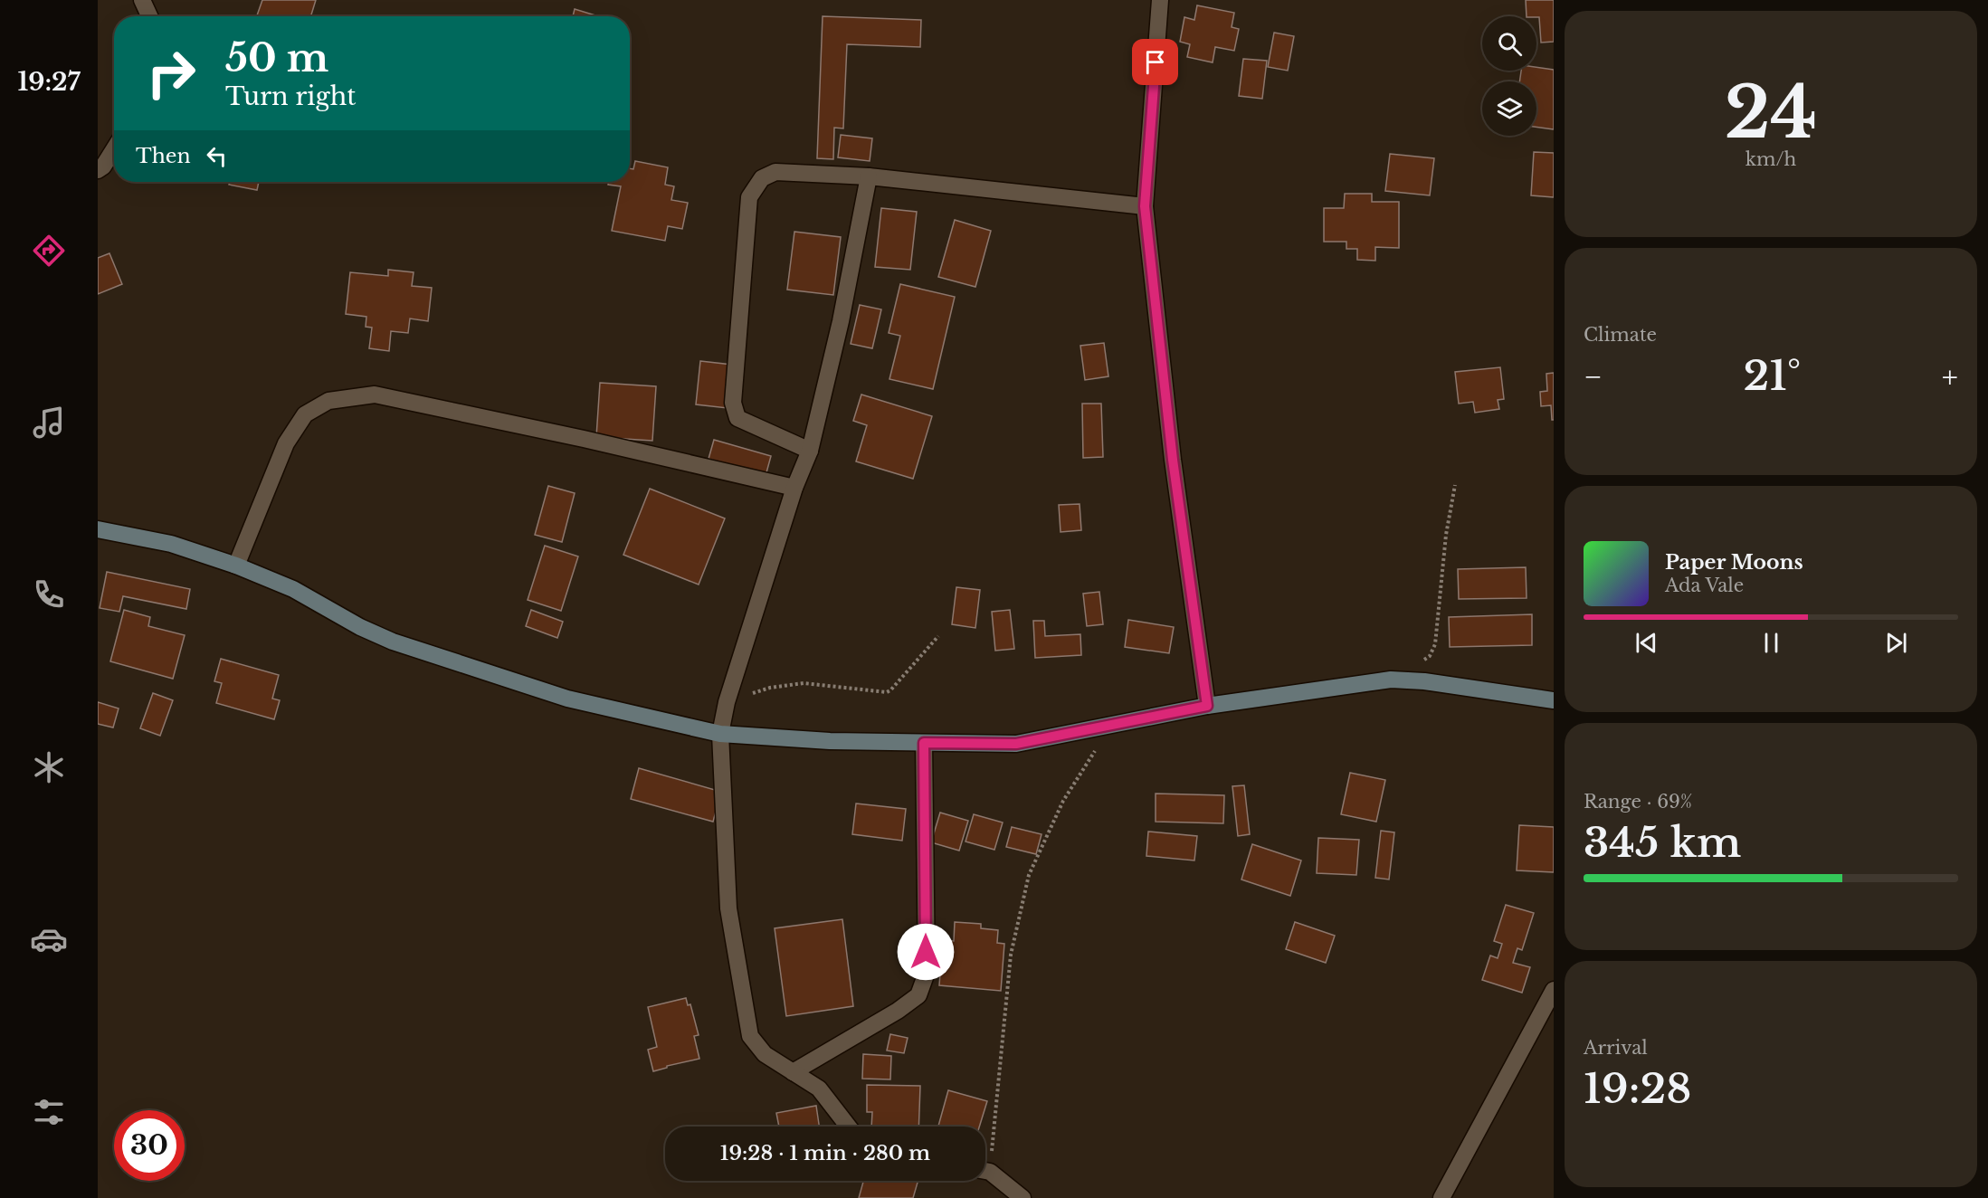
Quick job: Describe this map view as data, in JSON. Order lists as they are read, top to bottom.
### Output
{
  "page": {
    "tabs": "19:27",
    "tile": [
      ["24", "km/h"],
      "Climate",
      ["Range · 69%", "345 km"],
      ["Arrival", "19:28"]
    ],
    "turn": ["50 m", "Turn right"],
    "then": "Then",
    "heat": ["−", "21°", "+"],
    "song": ["Paper Moons", "Ada Vale"],
    "limit": "30",
    "trip": "19:28 · 1 min · 280 m"
  }
}
